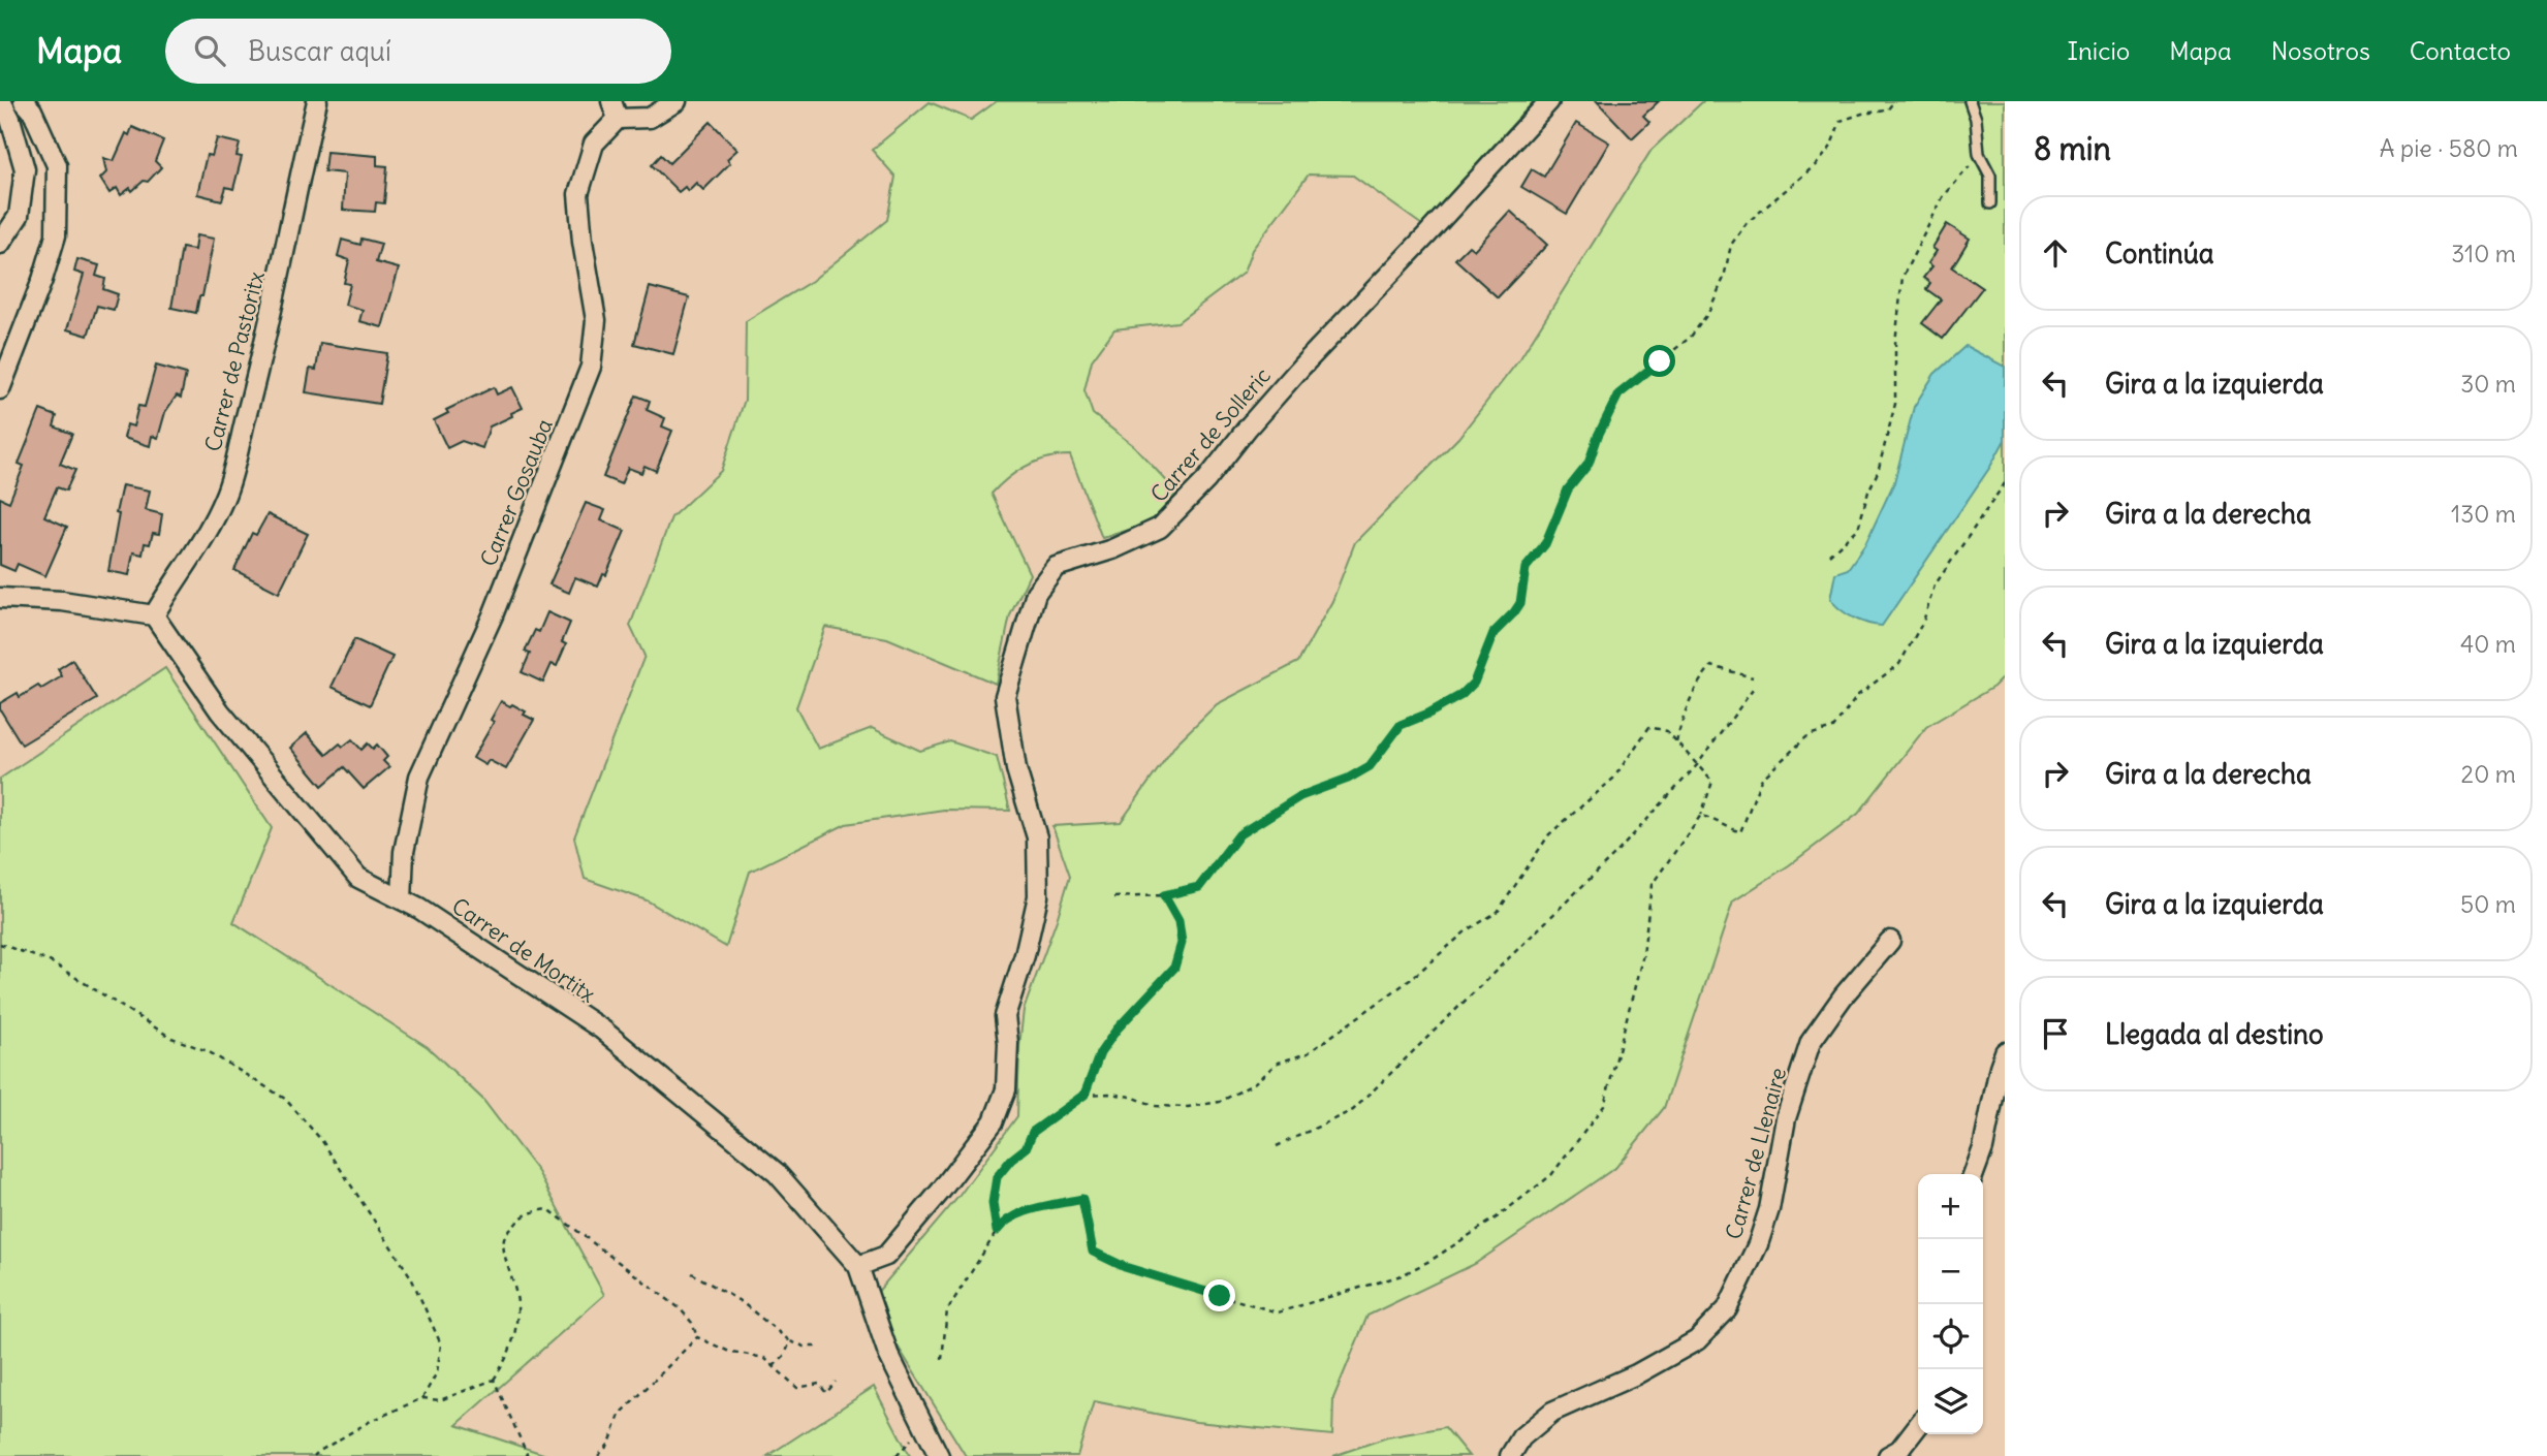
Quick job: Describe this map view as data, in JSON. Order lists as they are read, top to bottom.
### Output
{
  "streets": {
    "street": [
      "Carrer de Pastoritx",
      "Carrer de Solleric",
      "Carrer Gosauba",
      "Carrer de Mortitx",
      "Carrer de Llenaire"
    ]
  },
  "crossings": [
    ["Carrer de Pastoritx", "Carrer de Mortitx"],
    ["Carrer de Solleric", "Carrer de Mortitx"],
    ["Carrer Gosauba", "Carrer de Mortitx"]
  ],
  "page": {
    "header": "Mapa",
    "search": "Buscar aquí",
    "nav": [
      "Inicio",
      "Mapa",
      "Nosotros",
      "Contacto"
    ],
    "heading": ["8 min", "A pie · 580 m"],
    "list": [
      ["Continúa", "310 m"],
      ["Gira a la izquierda", "30 m"],
      ["Gira a la derecha", "130 m"],
      ["Gira a la izquierda", "40 m"],
      ["Gira a la derecha", "20 m"],
      ["Gira a la izquierda", "50 m"],
      "Llegada al destino"
    ],
    "map_buttons": ["+", "−"]
  }
}
